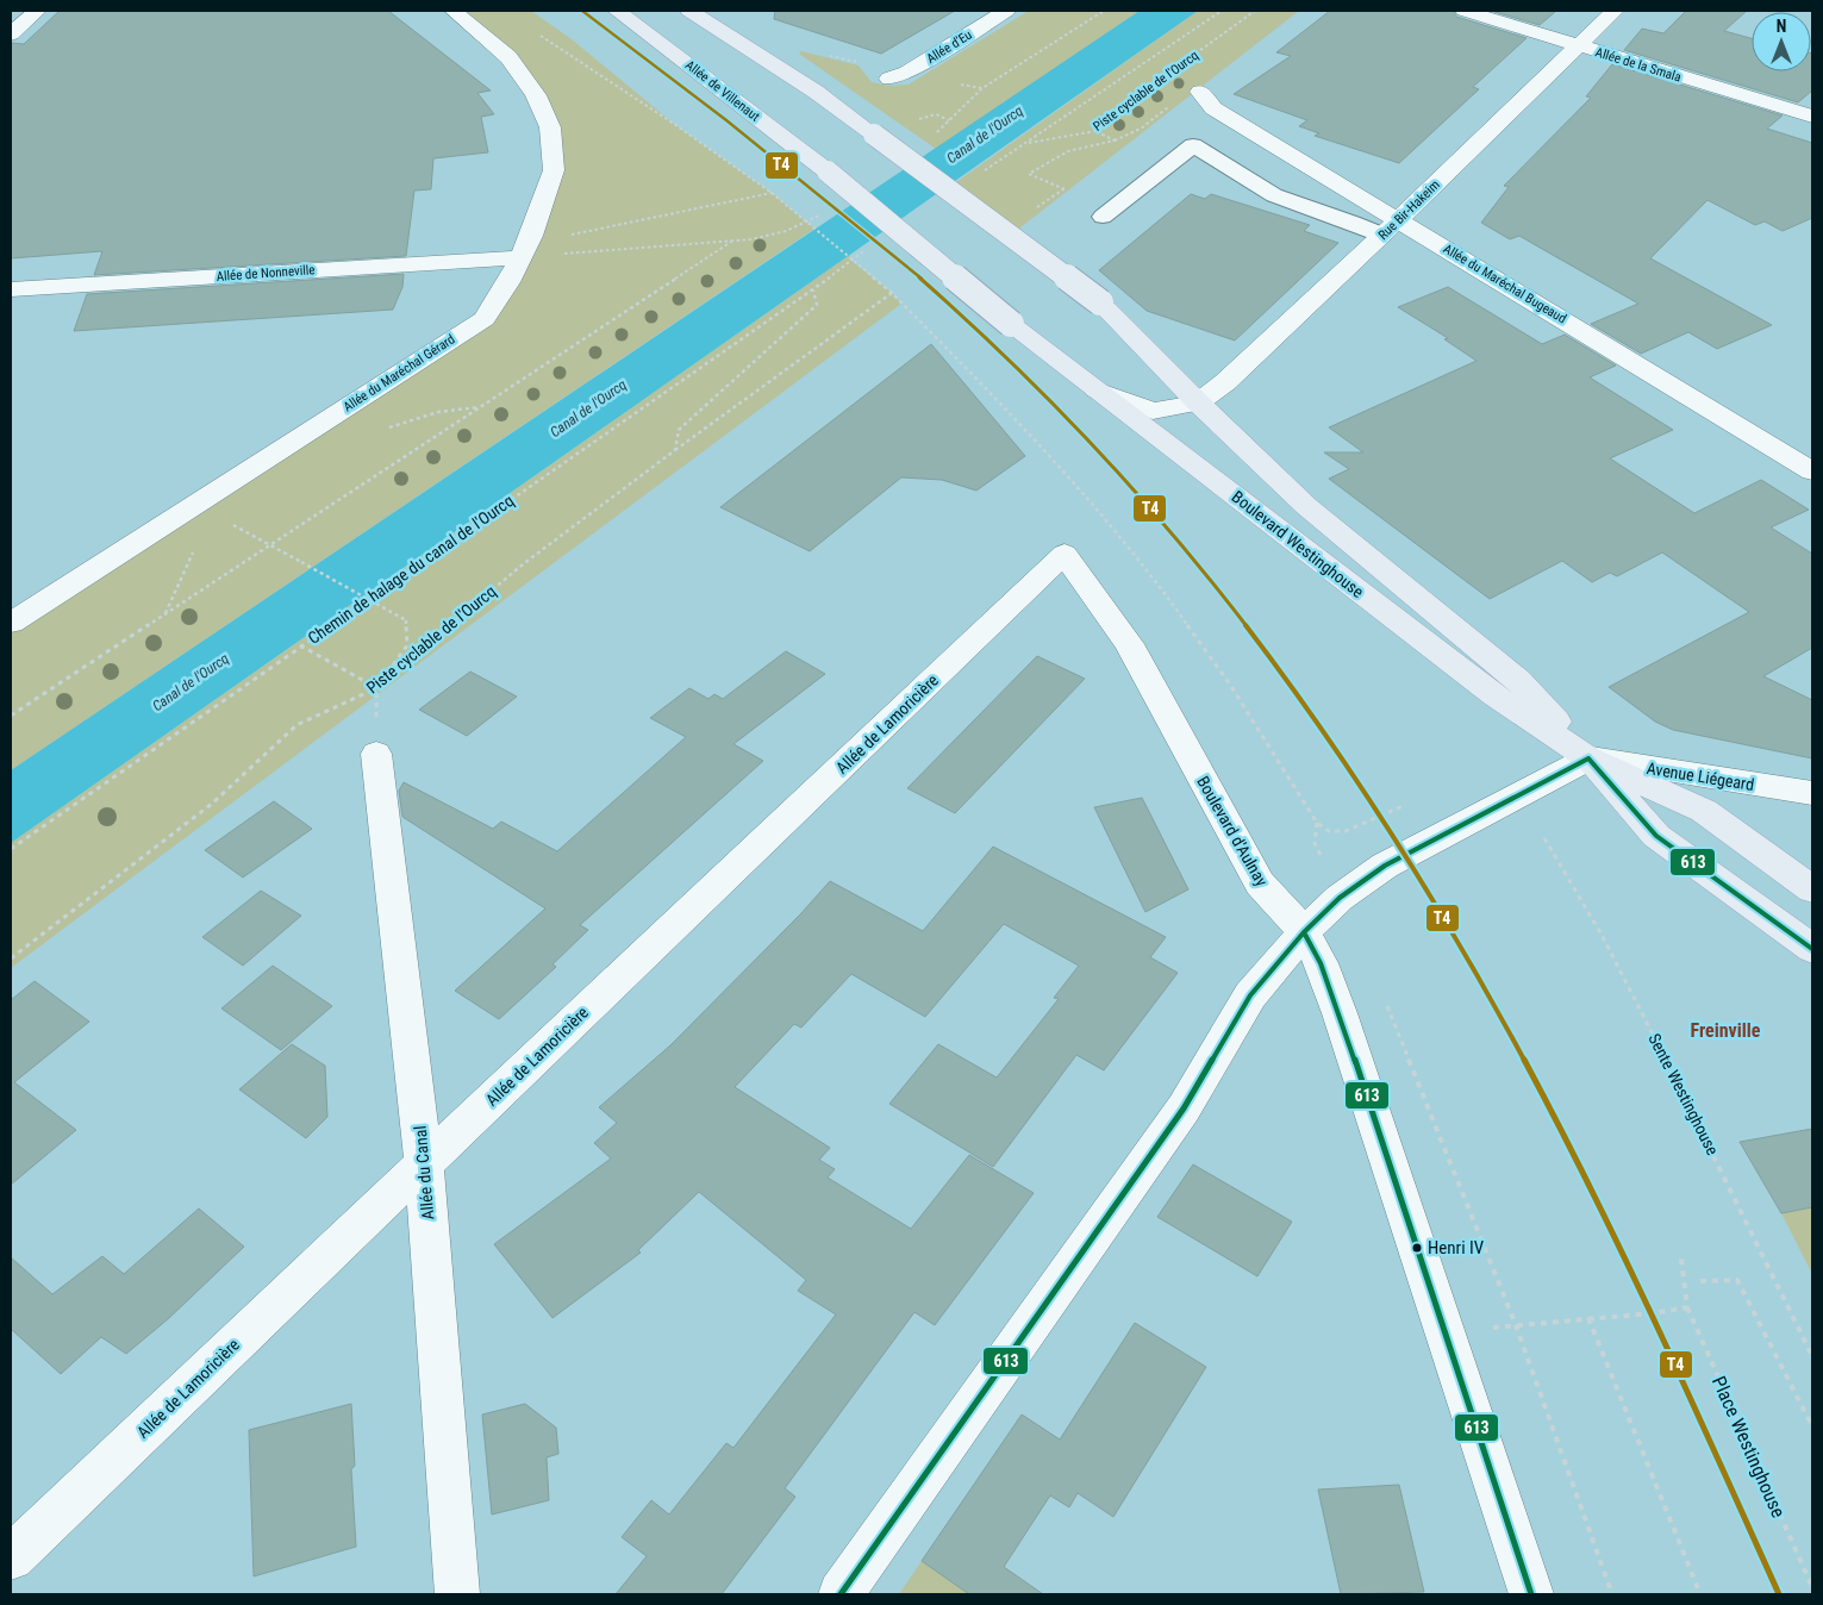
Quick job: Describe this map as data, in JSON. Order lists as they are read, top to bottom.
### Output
{
  "streets": {
    "main road": ["Allée de Villenaut", "Boulevard Westinghouse"],
    "street": [
      "Allée d'Eu",
      "Allée de la Smala",
      "Rue Bir-Hakeim",
      "Allée de Nonneville",
      "Allée du Maréchal Bugeaud",
      "Allée du Maréchal Gérard",
      "Allée de Lamoricière",
      "Avenue Liégeard",
      "Boulevard d'Aulnay",
      "Allée du Canal"
    ],
    "path": [
      "Piste cyclable de l'Ourcq",
      "Chemin de halage du canal de l'Ourcq",
      "Sente Westinghouse",
      "Place Westinghouse"
    ]
  },
  "crossings": [
    ["Allée de la Smala", "Rue Bir-Hakeim"],
    ["Allée de Villenaut", "Boulevard Westinghouse"],
    ["Piste cyclable de l'Ourcq", "Chemin de halage du canal de l'Ourcq"],
    ["Rue Bir-Hakeim", "Allée du Maréchal Bugeaud"],
    ["Rue Bir-Hakeim", "Boulevard Westinghouse"],
    ["Allée de Nonneville", "Allée du Maréchal Gérard"],
    ["Boulevard Westinghouse", "Avenue Liégeard"],
    ["Allée de Lamoricière", "Boulevard d'Aulnay"],
    ["Allée de Lamoricière", "Allée du Canal"]
  ],
  "districts": ["Freinville"],
  "water": ["Canal de l'Ourcq"],
  "places": ["Henri IV"],
  "lines": ["transit line T4", "transit line 613"],
  "north": "top"
}
